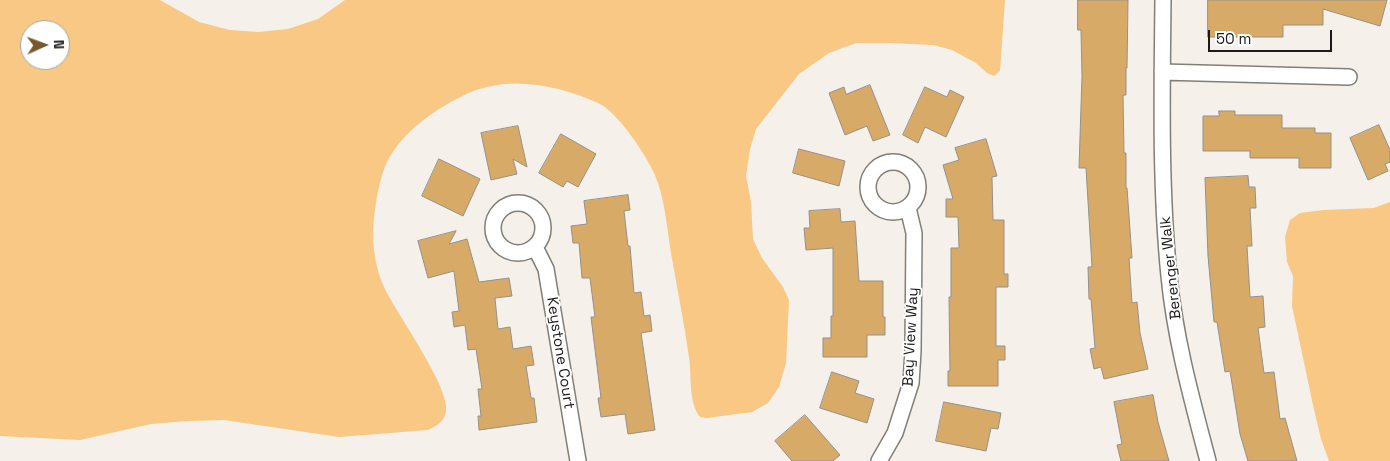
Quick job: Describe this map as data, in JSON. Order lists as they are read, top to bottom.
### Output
{
  "streets": {
    "street": ["Berenger Walk", "Bay View Way", "Keystone Court"]
  },
  "scale_bar": "50 m",
  "north": "right"
}
